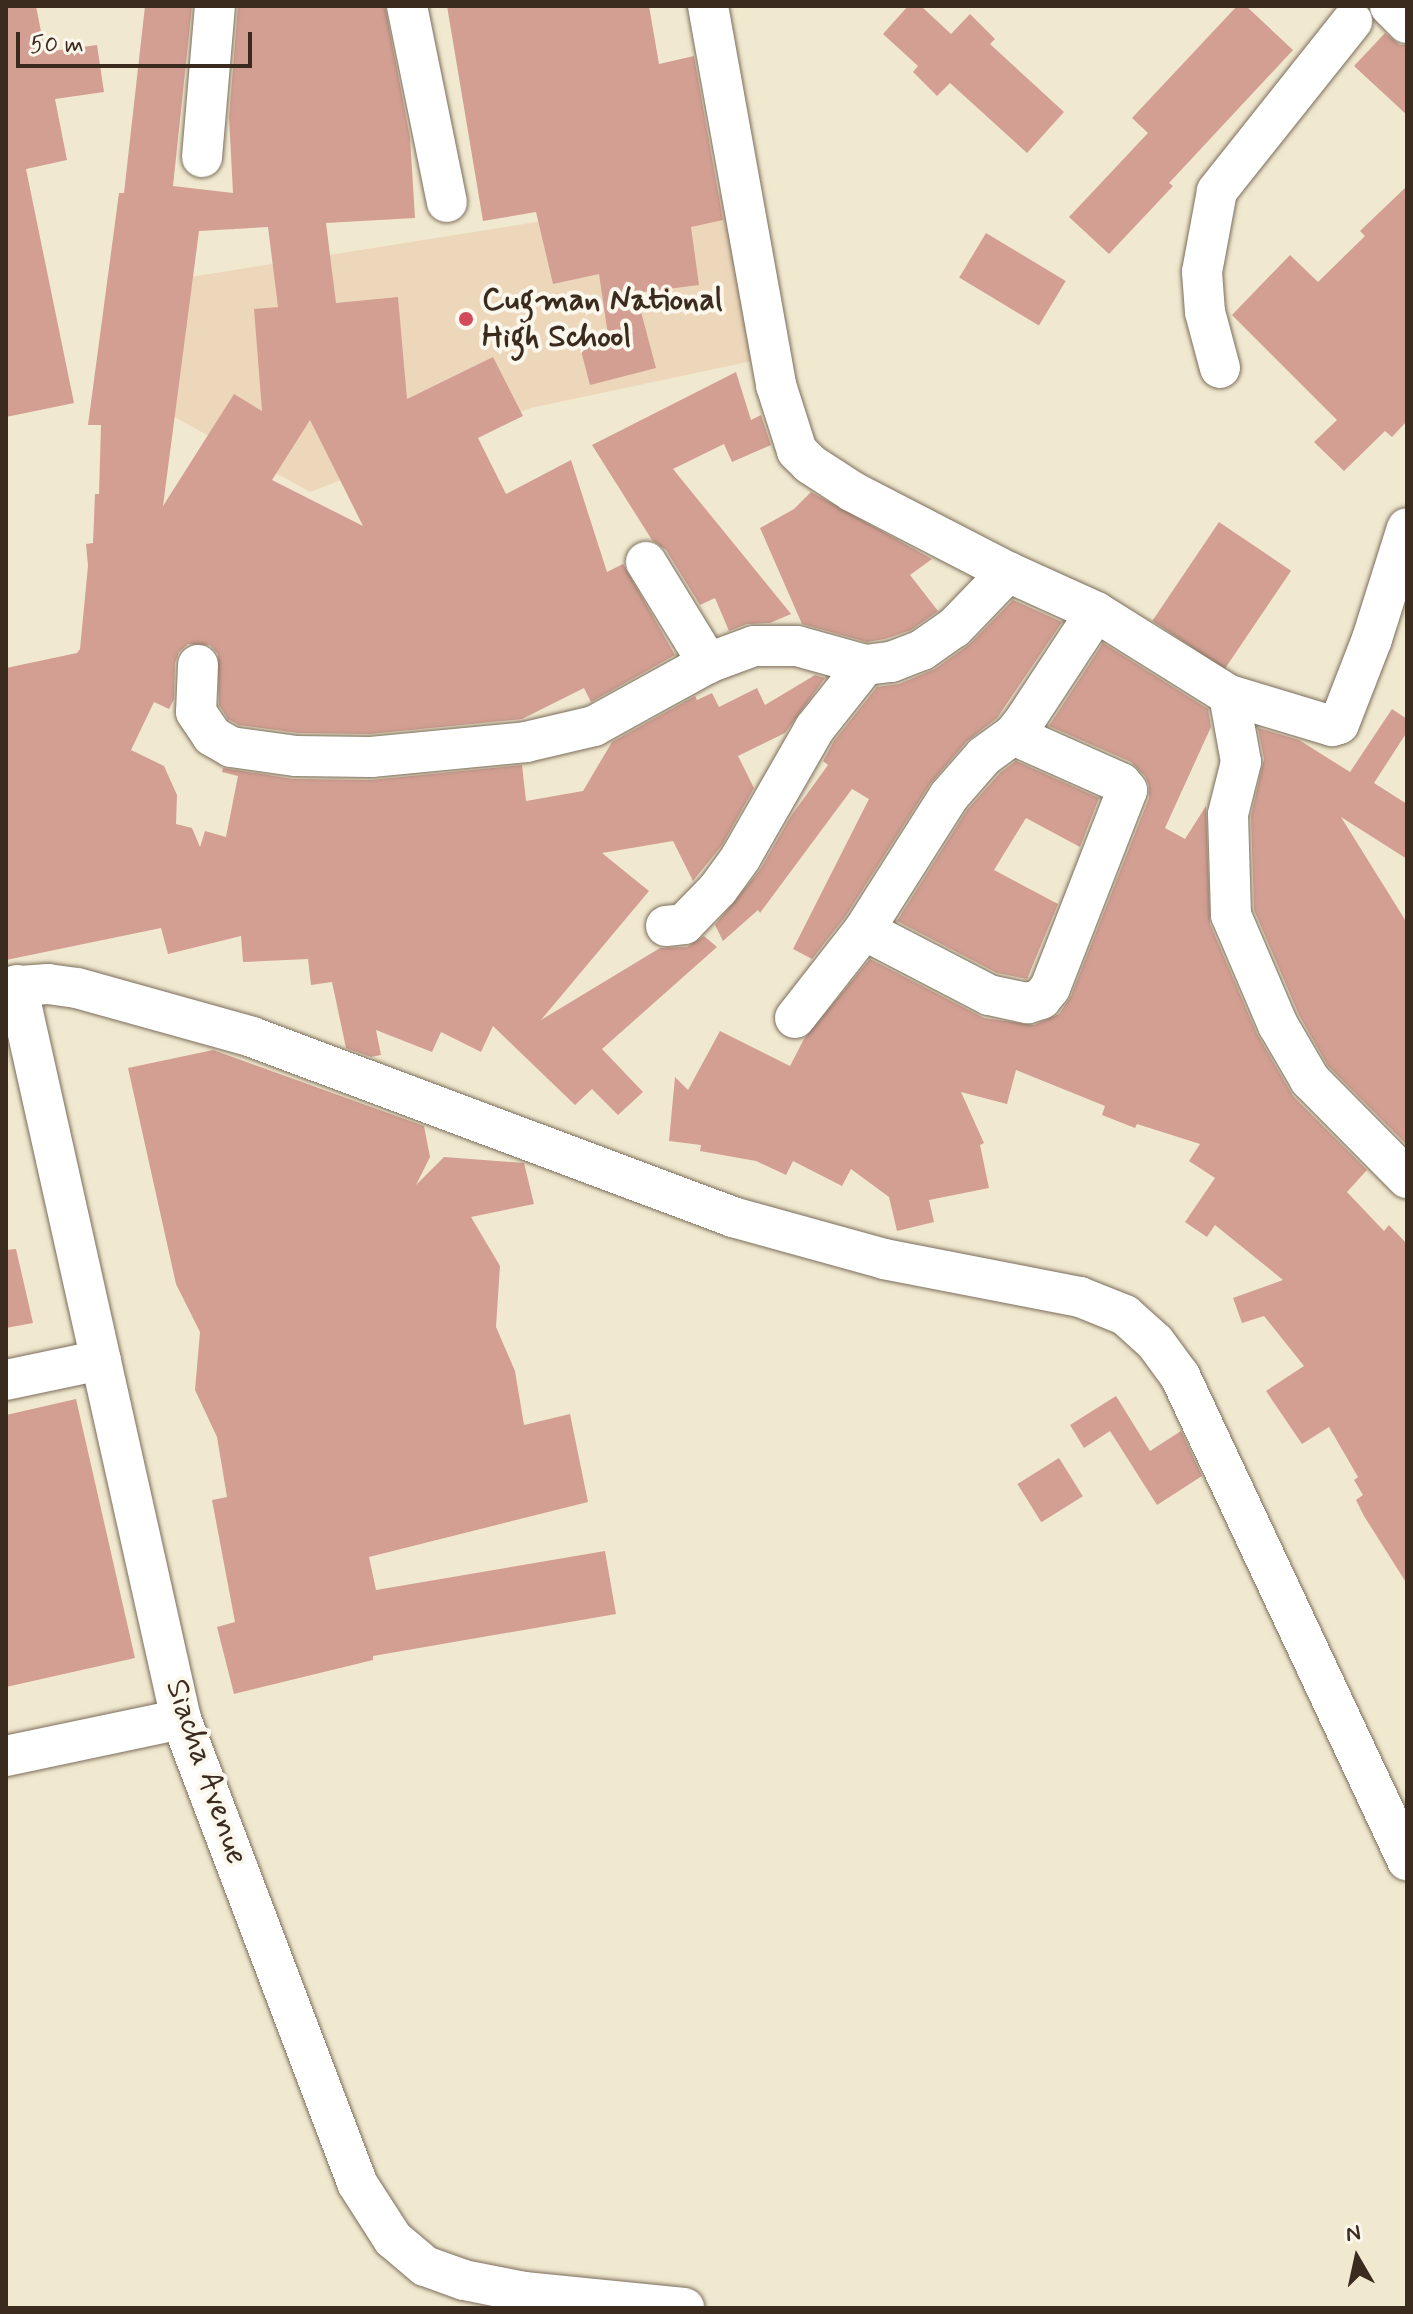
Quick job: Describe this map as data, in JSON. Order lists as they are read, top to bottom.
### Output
{
  "streets": {
    "street": ["Siacha Avenue"]
  },
  "places": ["Cugman National High School"],
  "scale_bar": "50 m",
  "north": "top"
}
